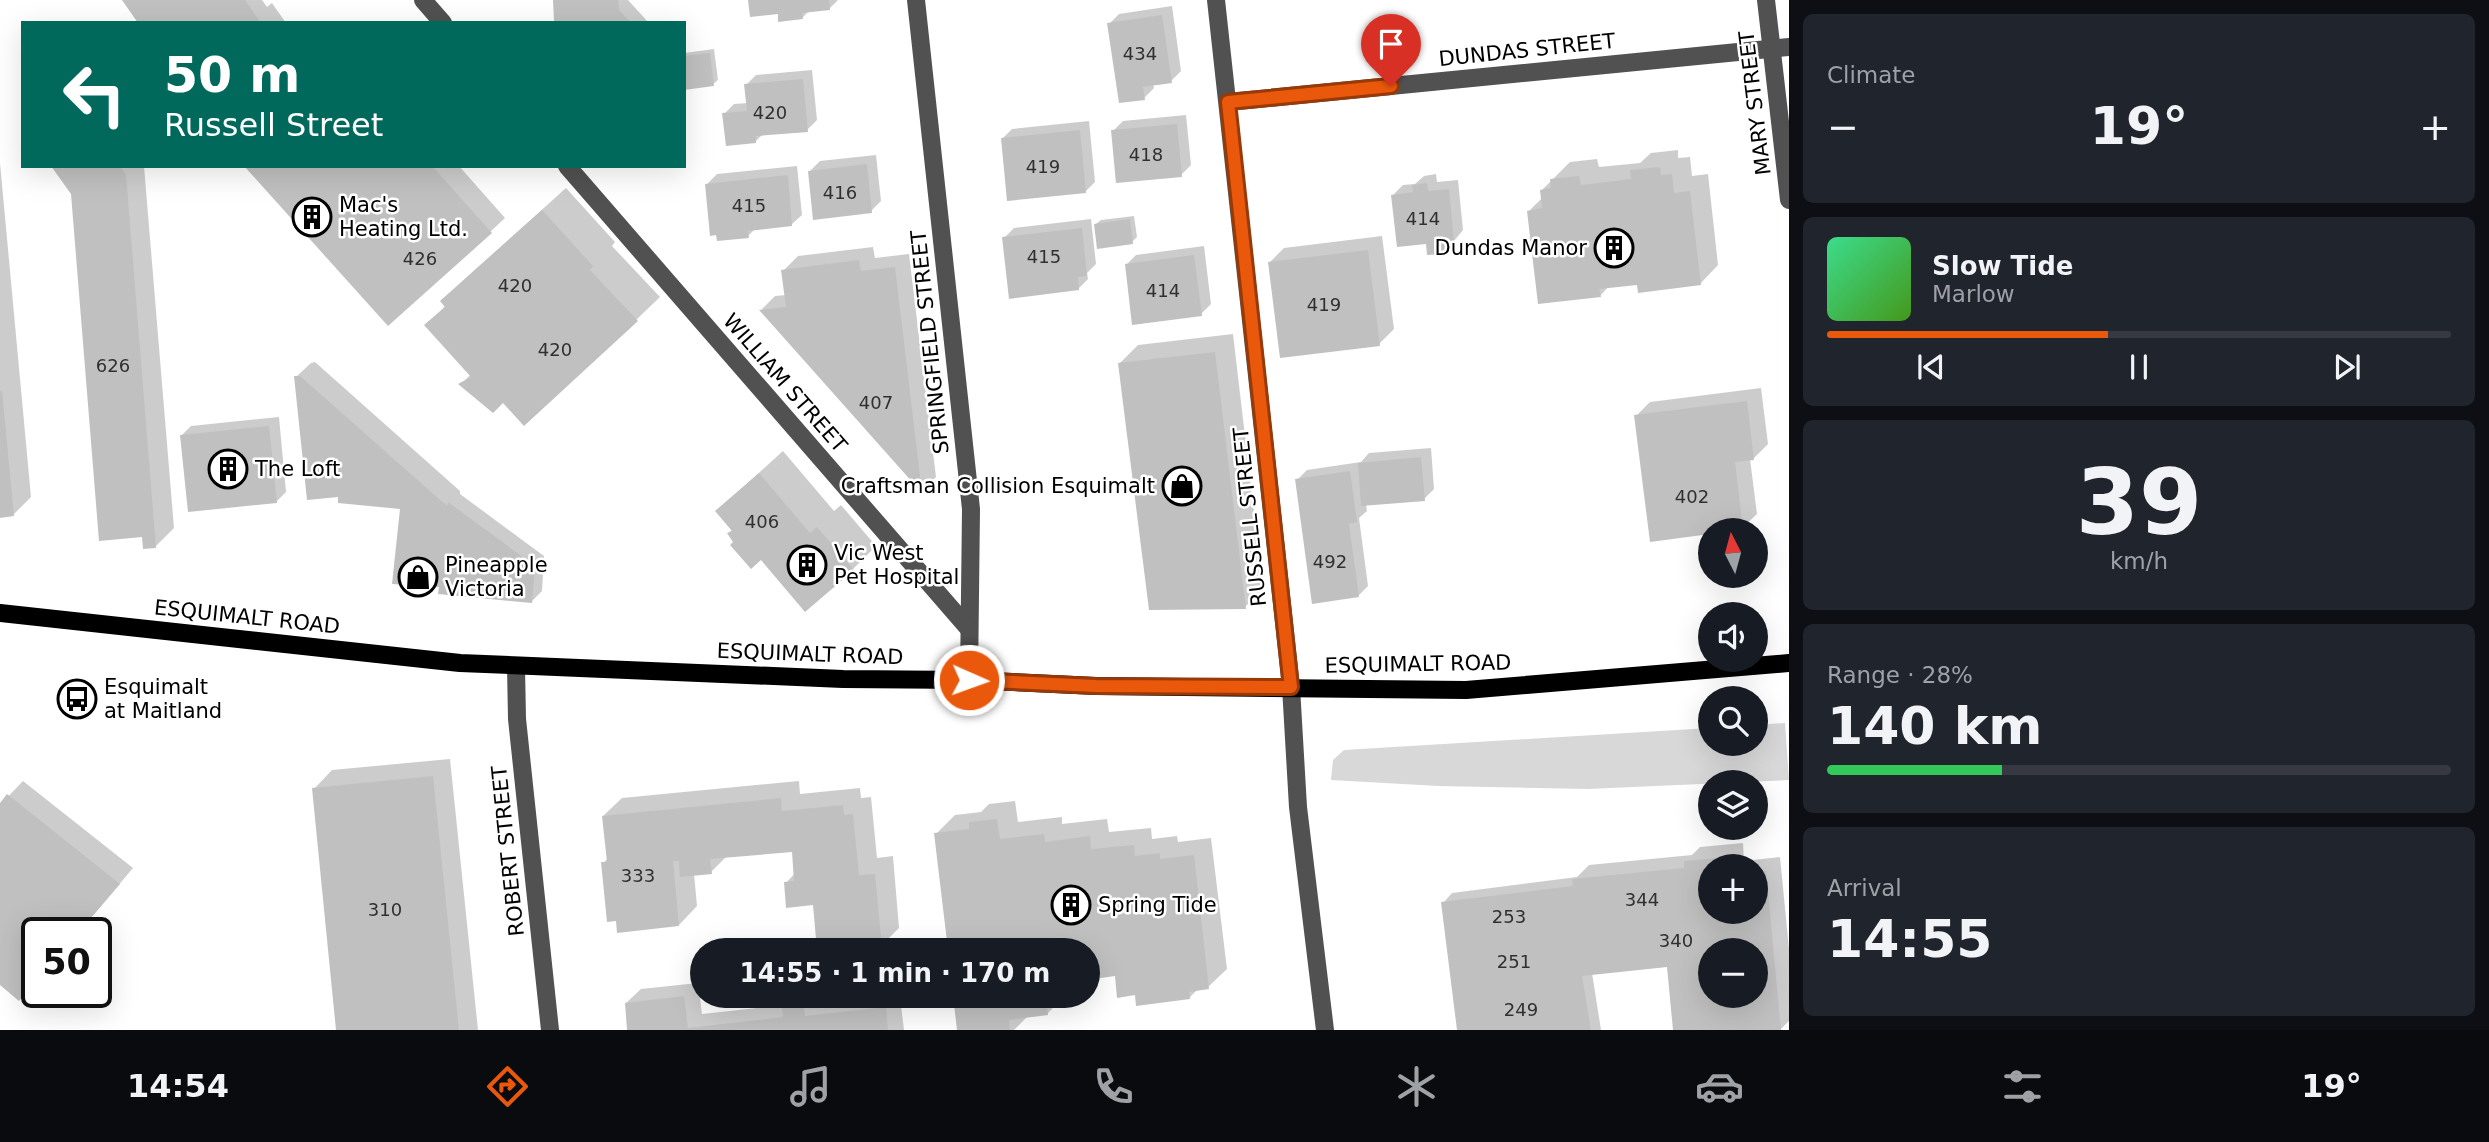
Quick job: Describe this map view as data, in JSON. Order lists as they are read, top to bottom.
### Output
{
  "streets": {
    "main road": ["ESQUIMALT ROAD"],
    "street": [
      "DUNDAS STREET",
      "MARY STREET",
      "SPRINGFIELD STREET",
      "WILLIAM STREET",
      "RUSSELL STREET",
      "ROBERT STREET"
    ]
  },
  "crossings": [
    ["DUNDAS STREET", "MARY STREET"],
    ["DUNDAS STREET", "RUSSELL STREET"],
    ["SPRINGFIELD STREET", "WILLIAM STREET"],
    ["SPRINGFIELD STREET", "ESQUIMALT ROAD"],
    ["RUSSELL STREET", "ESQUIMALT ROAD"],
    ["ESQUIMALT ROAD", "ROBERT STREET"]
  ],
  "places": {
    "building": [
      "Mac's Heating Ltd.",
      "Dundas Manor",
      "The Loft",
      "Vic West Pet Hospital",
      "Spring Tide"
    ],
    "shop": ["Craftsman Collision Esquimalt", "Pineapple Victoria"],
    "bus stop": ["Esquimalt at Maitland"]
  },
  "house_numbers": [
    "434",
    "420",
    "418",
    "419",
    "416",
    "415",
    "414",
    "415",
    "426",
    "420",
    "414",
    "419",
    "420",
    "626",
    "407",
    "402",
    "406",
    "492",
    "333",
    "344",
    "310",
    "253",
    "340",
    "251",
    "249"
  ],
  "north": "top",
  "page": {
    "tile": [
      "Climate",
      ["39", "km/h"],
      ["Range · 28%", "140 km"],
      ["Arrival", "14:55"]
    ],
    "turn": ["50 m", "Russell Street"],
    "heat": ["−", "19°", "+"],
    "song": ["Slow Tide", "Marlow"],
    "map_buttons": ["+", "−"],
    "limit": "50",
    "trip": "14:55 · 1 min · 170 m",
    "tabs": ["14:54", "19°"]
  }
}
